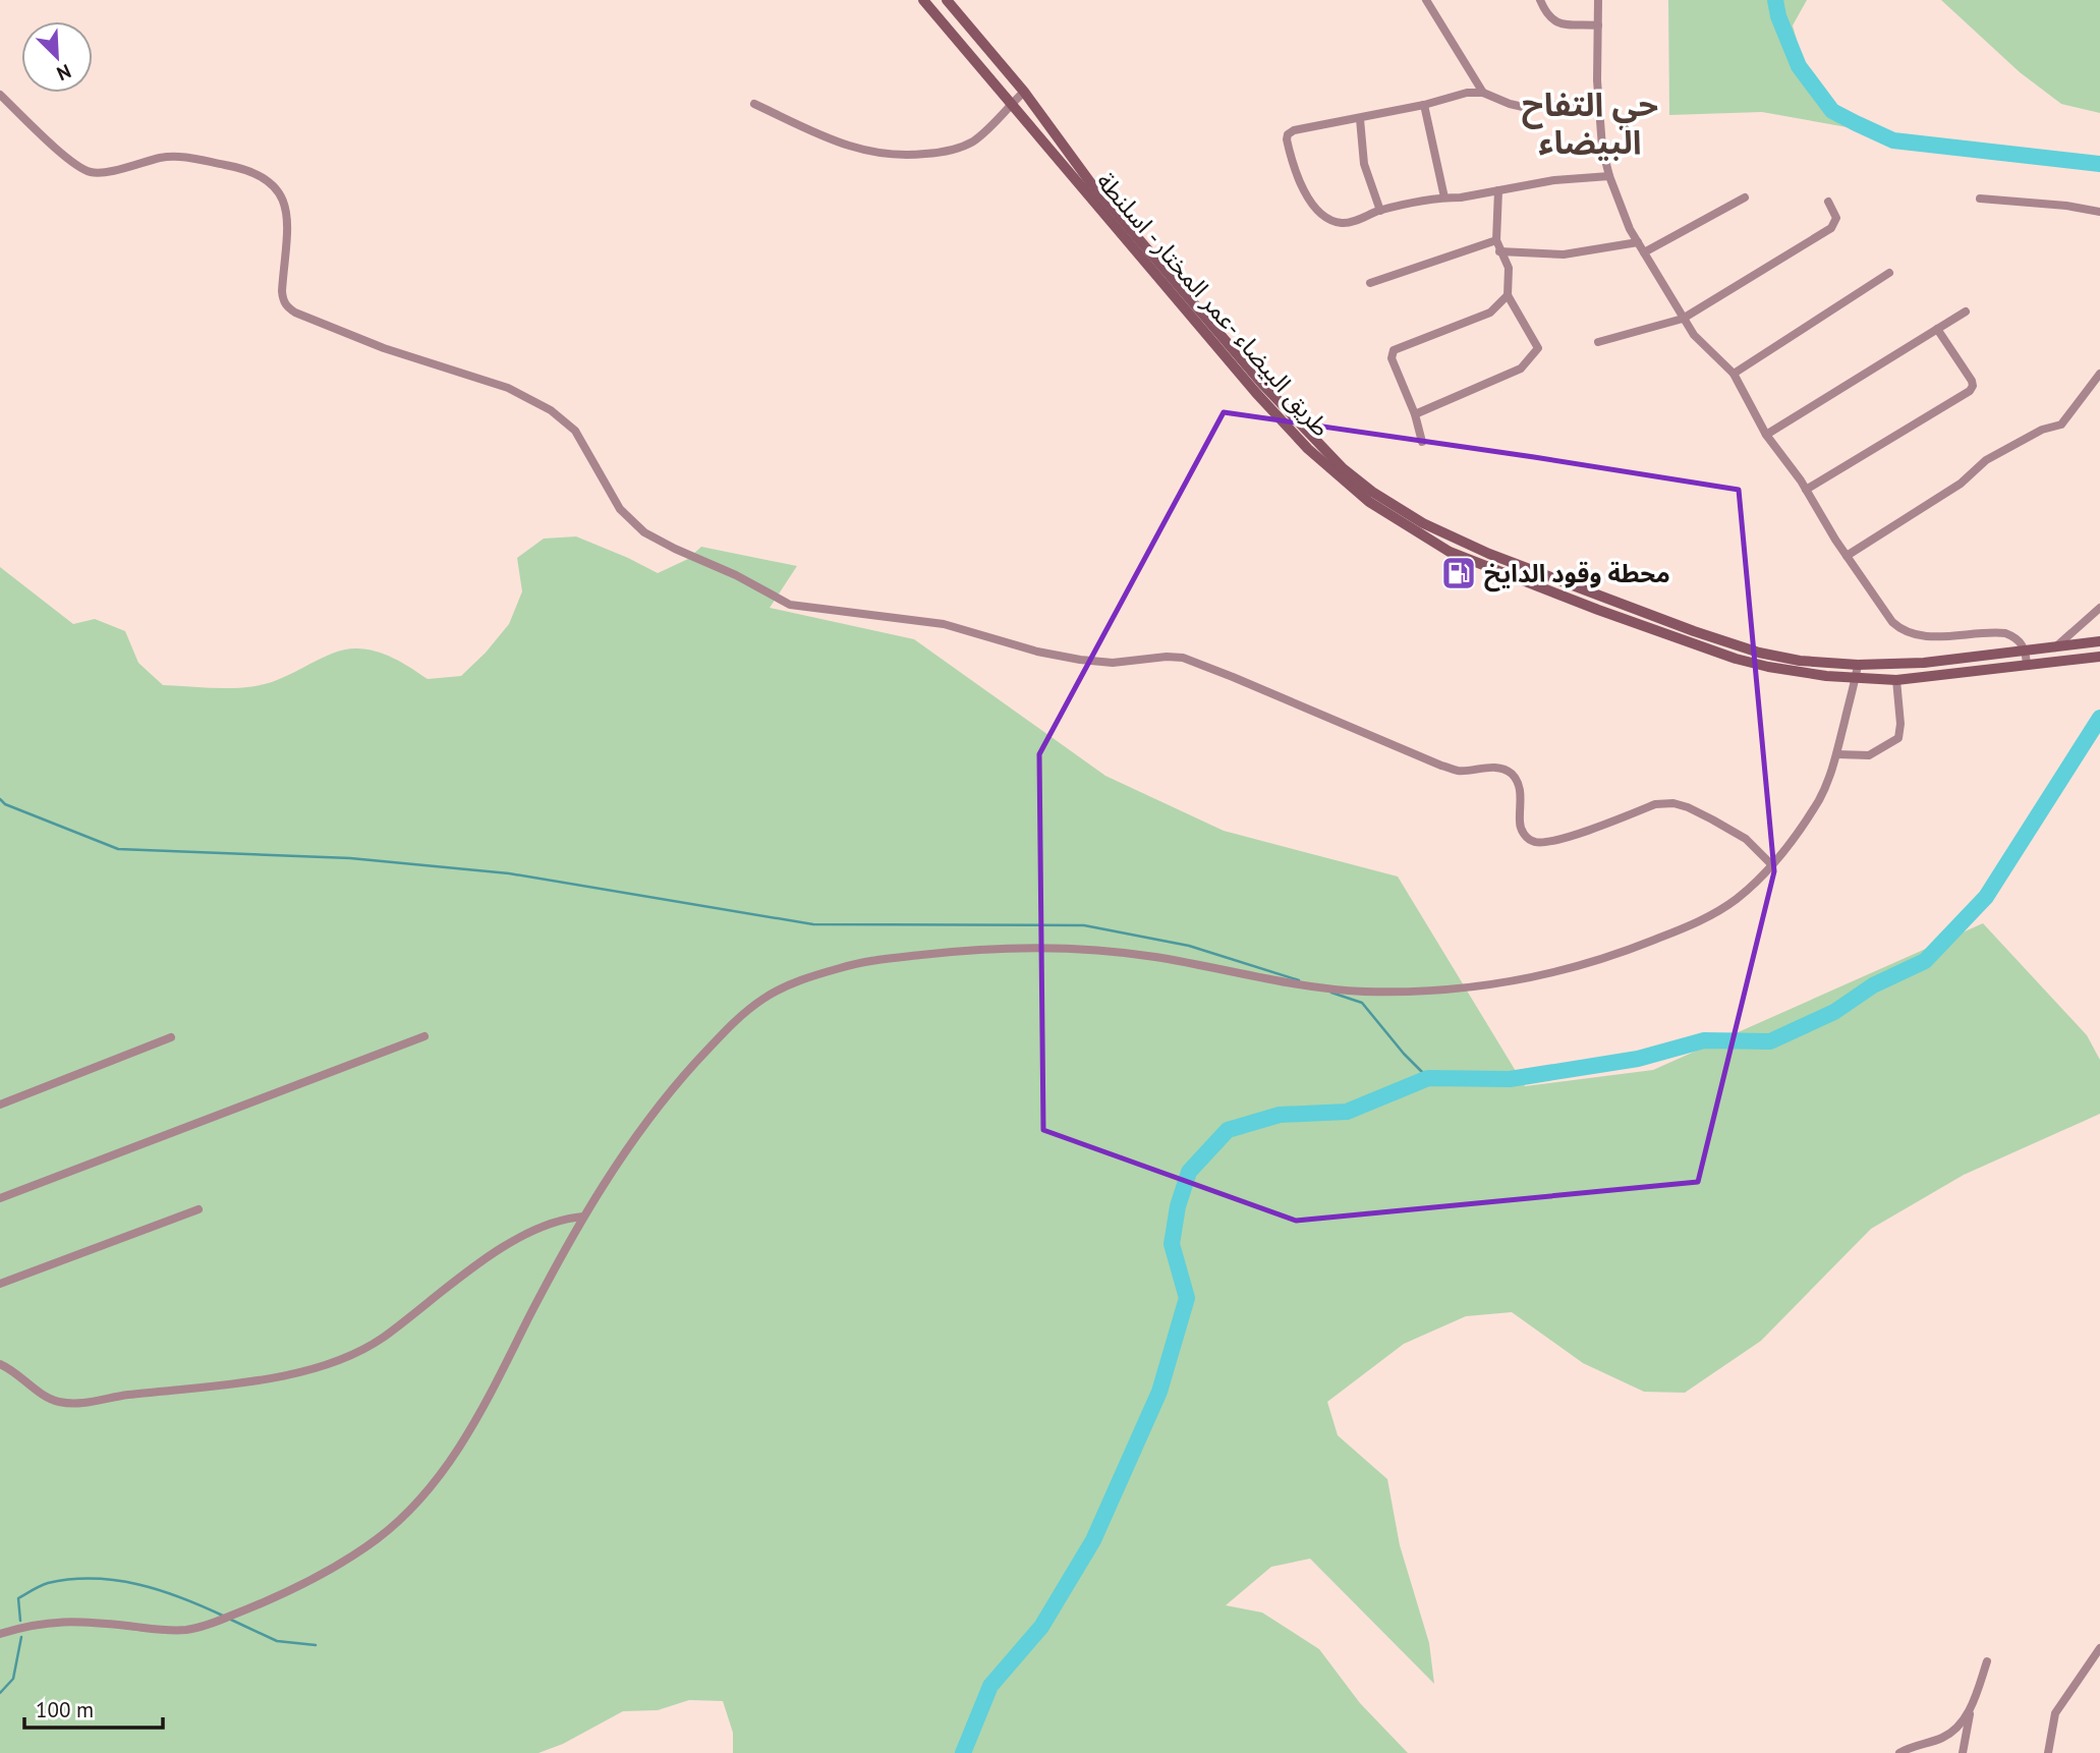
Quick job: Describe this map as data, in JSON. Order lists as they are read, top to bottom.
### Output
{
  "streets": {
    "main road": ["طريق البيضاء -عمر المختار - اسلنطة"]
  },
  "districts": ["حي التفاح البيضاء"],
  "places": {
    "fuel station": ["محطة وقود الدايخ"]
  },
  "scale_bar": "100 m",
  "north": "bottom right"
}
